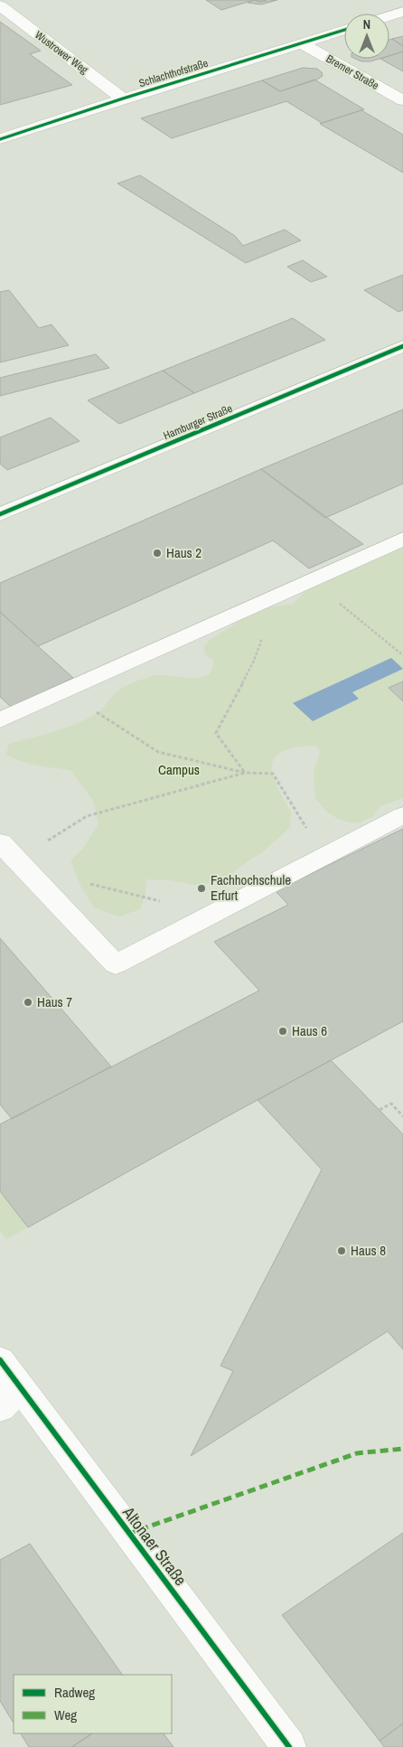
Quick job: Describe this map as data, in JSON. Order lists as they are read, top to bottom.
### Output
{
  "streets": {
    "street": [
      "Wustrower Weg",
      "Bremer Straße",
      "Schlachthofstraße",
      "Hamburger Straße",
      "Altonaer Straße"
    ]
  },
  "crossings": [
    ["Wustrower Weg", "Schlachthofstraße"],
    ["Bremer Straße", "Schlachthofstraße"]
  ],
  "parks": ["Campus"],
  "places": [
    "Haus 2",
    "Fachhochschule Erfurt",
    "Haus 7",
    "Haus 6",
    "Haus 8"
  ],
  "legend": ["Radweg", "Weg"],
  "north": "top"
}
